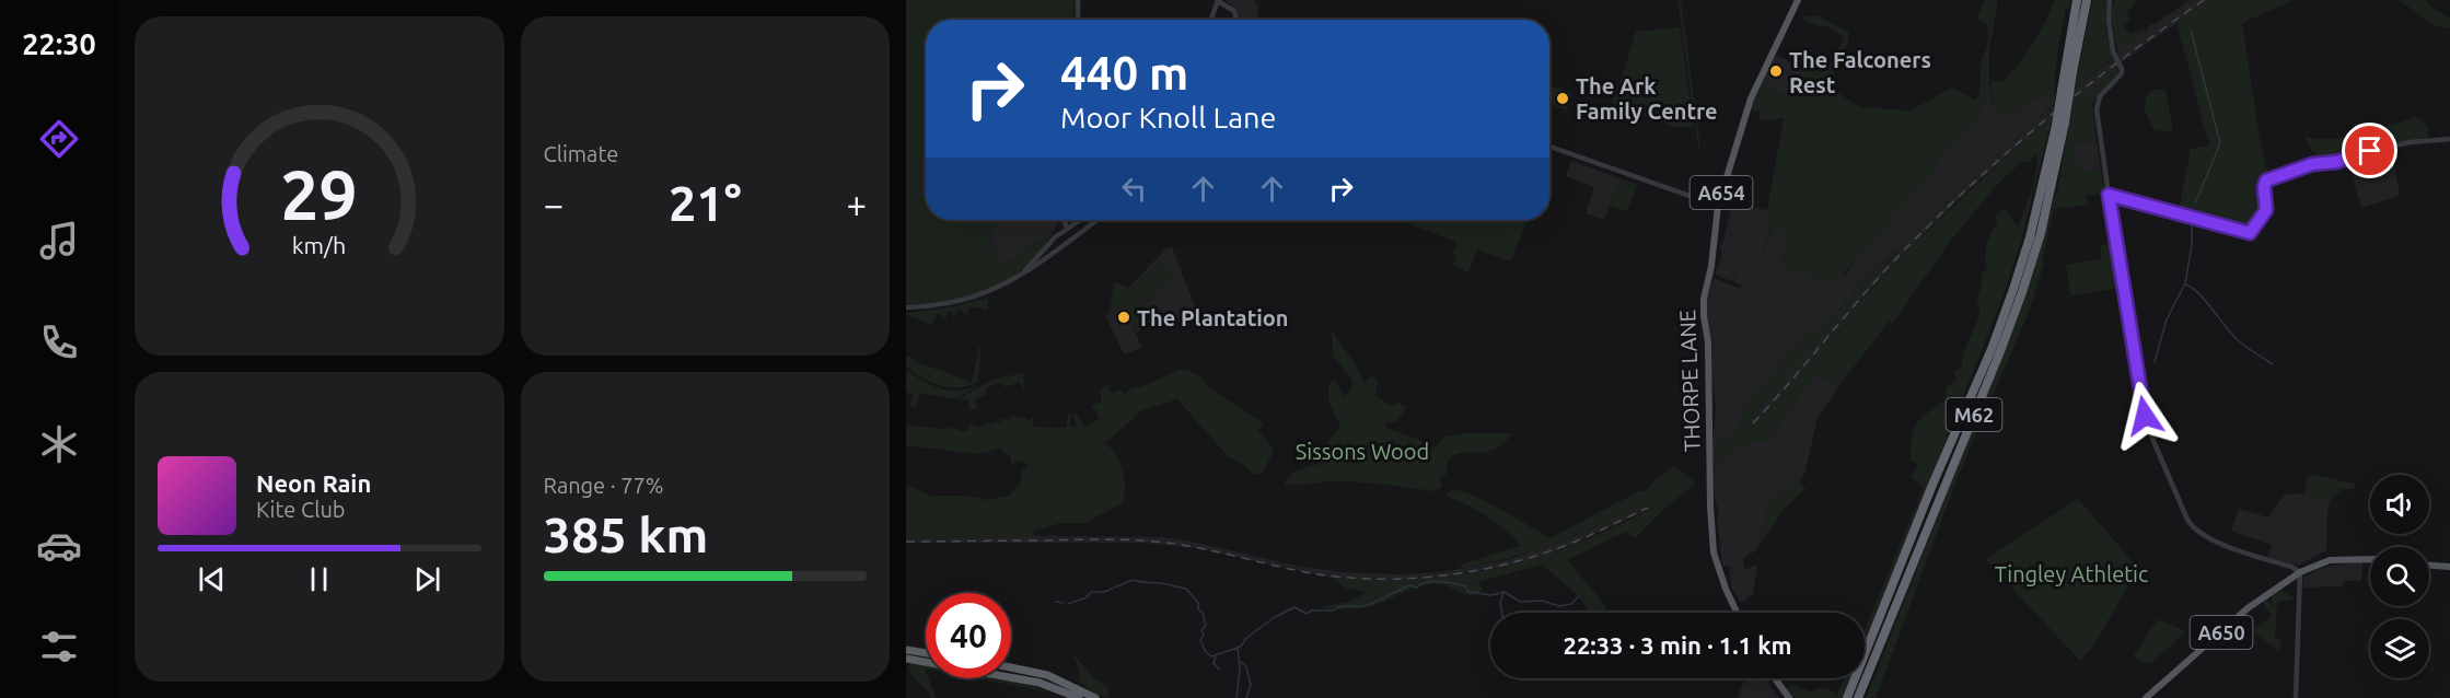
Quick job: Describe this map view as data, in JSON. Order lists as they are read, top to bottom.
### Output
{
  "streets": {
    "highway": ["M62"],
    "main road": ["A654", "THORPE LANE", "A650"]
  },
  "parks": ["Sissons Wood", "Tingley Athletic"],
  "places": ["The Falconers Rest", "The Ark Family Centre", "The Plantation"],
  "page": {
    "tabs": "22:30",
    "tile": [
      "Climate",
      ["Range · 77%", "385 km"]
    ],
    "turn": ["440 m", "Moor Knoll Lane"],
    "heat": ["−", "21°", "+"],
    "song": ["Neon Rain", "Kite Club"],
    "limit": "40",
    "trip": "22:33 · 3 min · 1.1 km",
    "gauge": ["29", "km/h"]
  }
}
